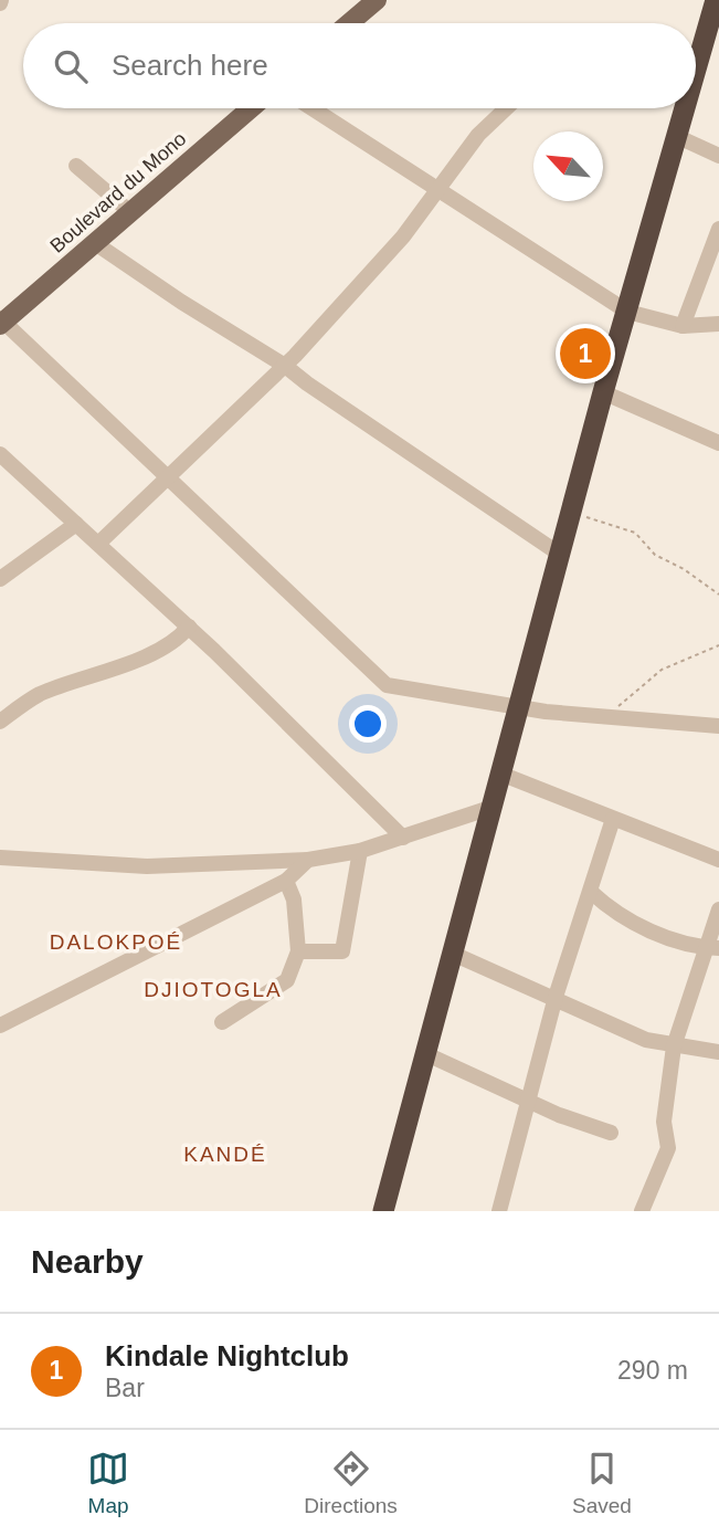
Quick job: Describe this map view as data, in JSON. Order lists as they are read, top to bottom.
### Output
{
  "streets": {
    "main road": ["Boulevard du Mono"]
  },
  "districts": ["DALOKPOÉ", "DJIOTOGLA", "KANDÉ"],
  "north": "top left",
  "page": {
    "search": "Search here",
    "pins": "1",
    "heading": "Nearby",
    "list": [
      {
        "mark": "1",
        "name": "Kindale Nightclub",
        "note": "Bar",
        "value": "290 m"
      }
    ],
    "nav": ["Map", "Directions", "Saved"]
  }
}
